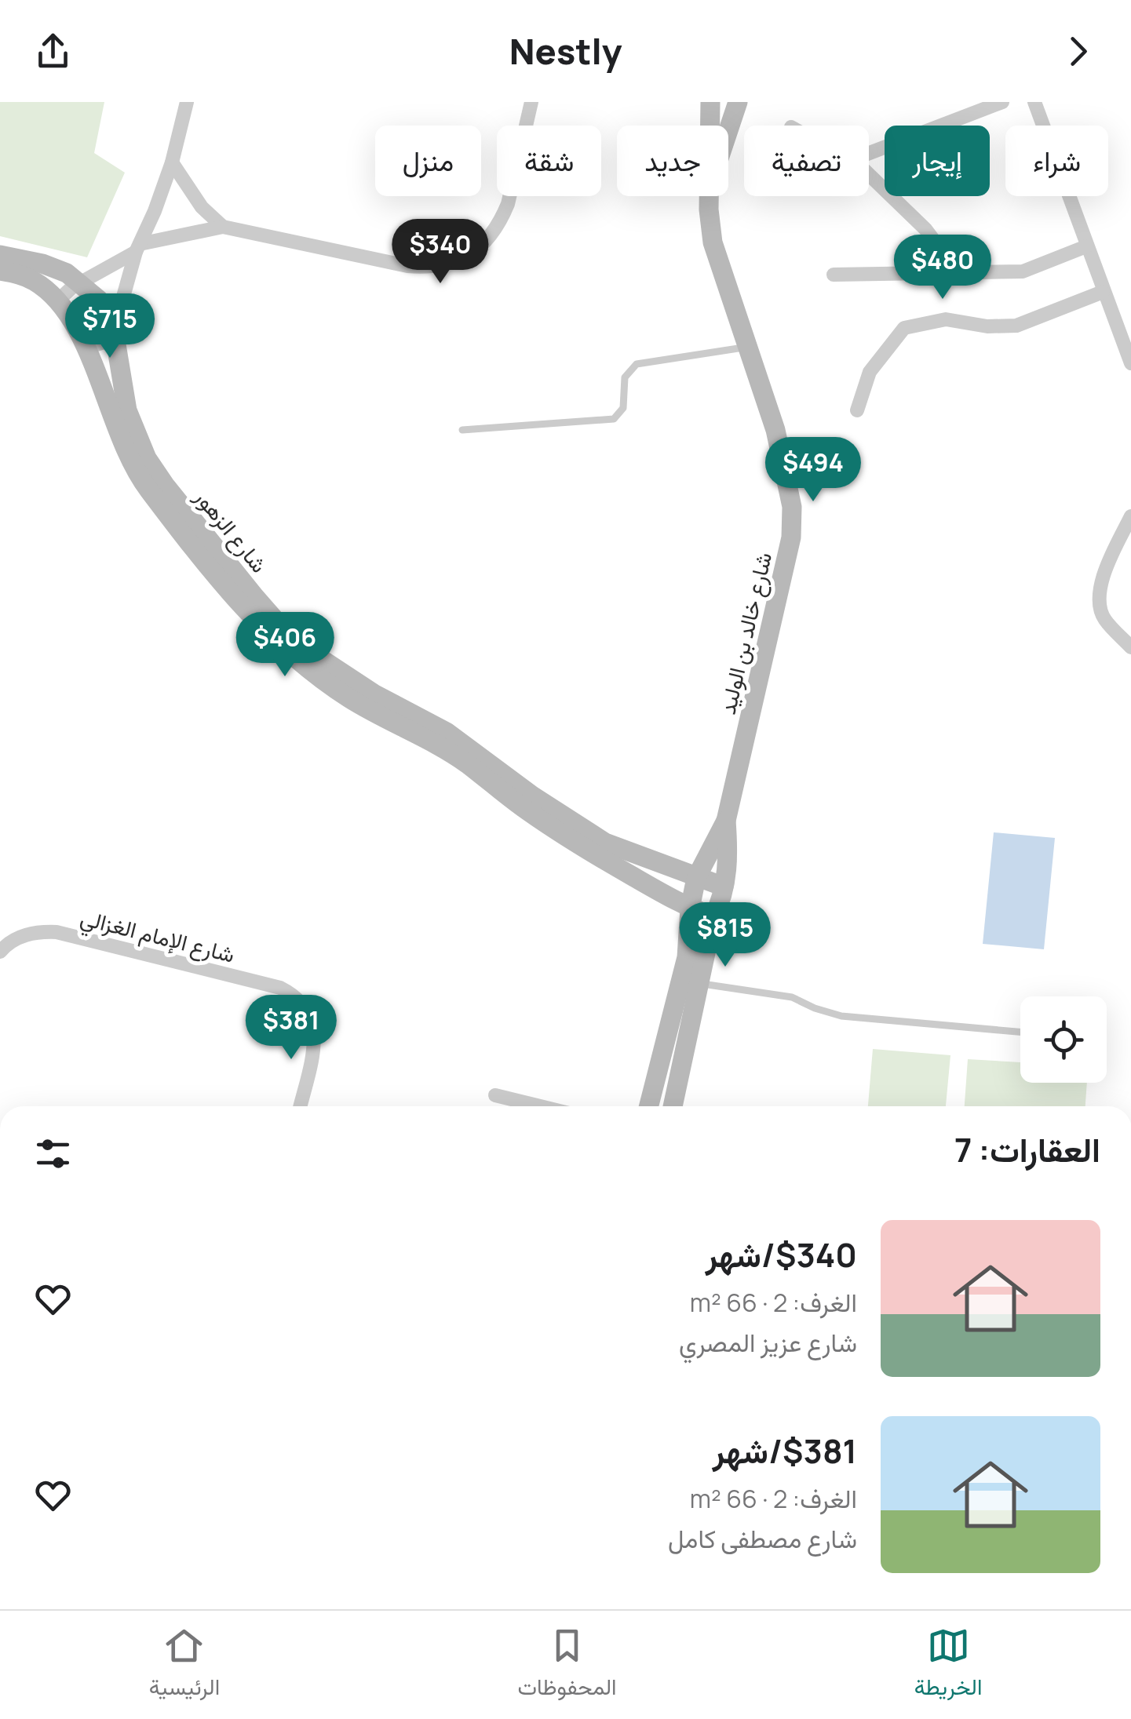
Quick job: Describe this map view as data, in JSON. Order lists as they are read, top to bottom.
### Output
{
  "streets": {
    "street": ["شارع الزهور", "شارع خالد بن الوليد", "شارع الإمام الغزالي"]
  },
  "crossings": [
    ["شارع الزهور", "شارع خالد بن الوليد"]
  ],
  "page": {
    "header": "Nestly",
    "chip": [
      "شراء",
      "إيجار",
      "تصفية",
      "جديد",
      "شقة",
      "منزل"
    ],
    "price": [
      "$340",
      "$480",
      "$715",
      "$494",
      "$406",
      "$815",
      "$381"
    ],
    "heading": "العقارات: 7",
    "list": [
      {
        "name": "$340/شهر",
        "note": "الغرف: 2 · 66 m² · شارع عزيز المصري"
      },
      {
        "name": "$381/شهر",
        "note": "الغرف: 2 · 66 m² · شارع مصطفى كامل"
      }
    ],
    "tabs": ["الخريطة", "المحفوظات", "الرئيسية"]
  }
}
